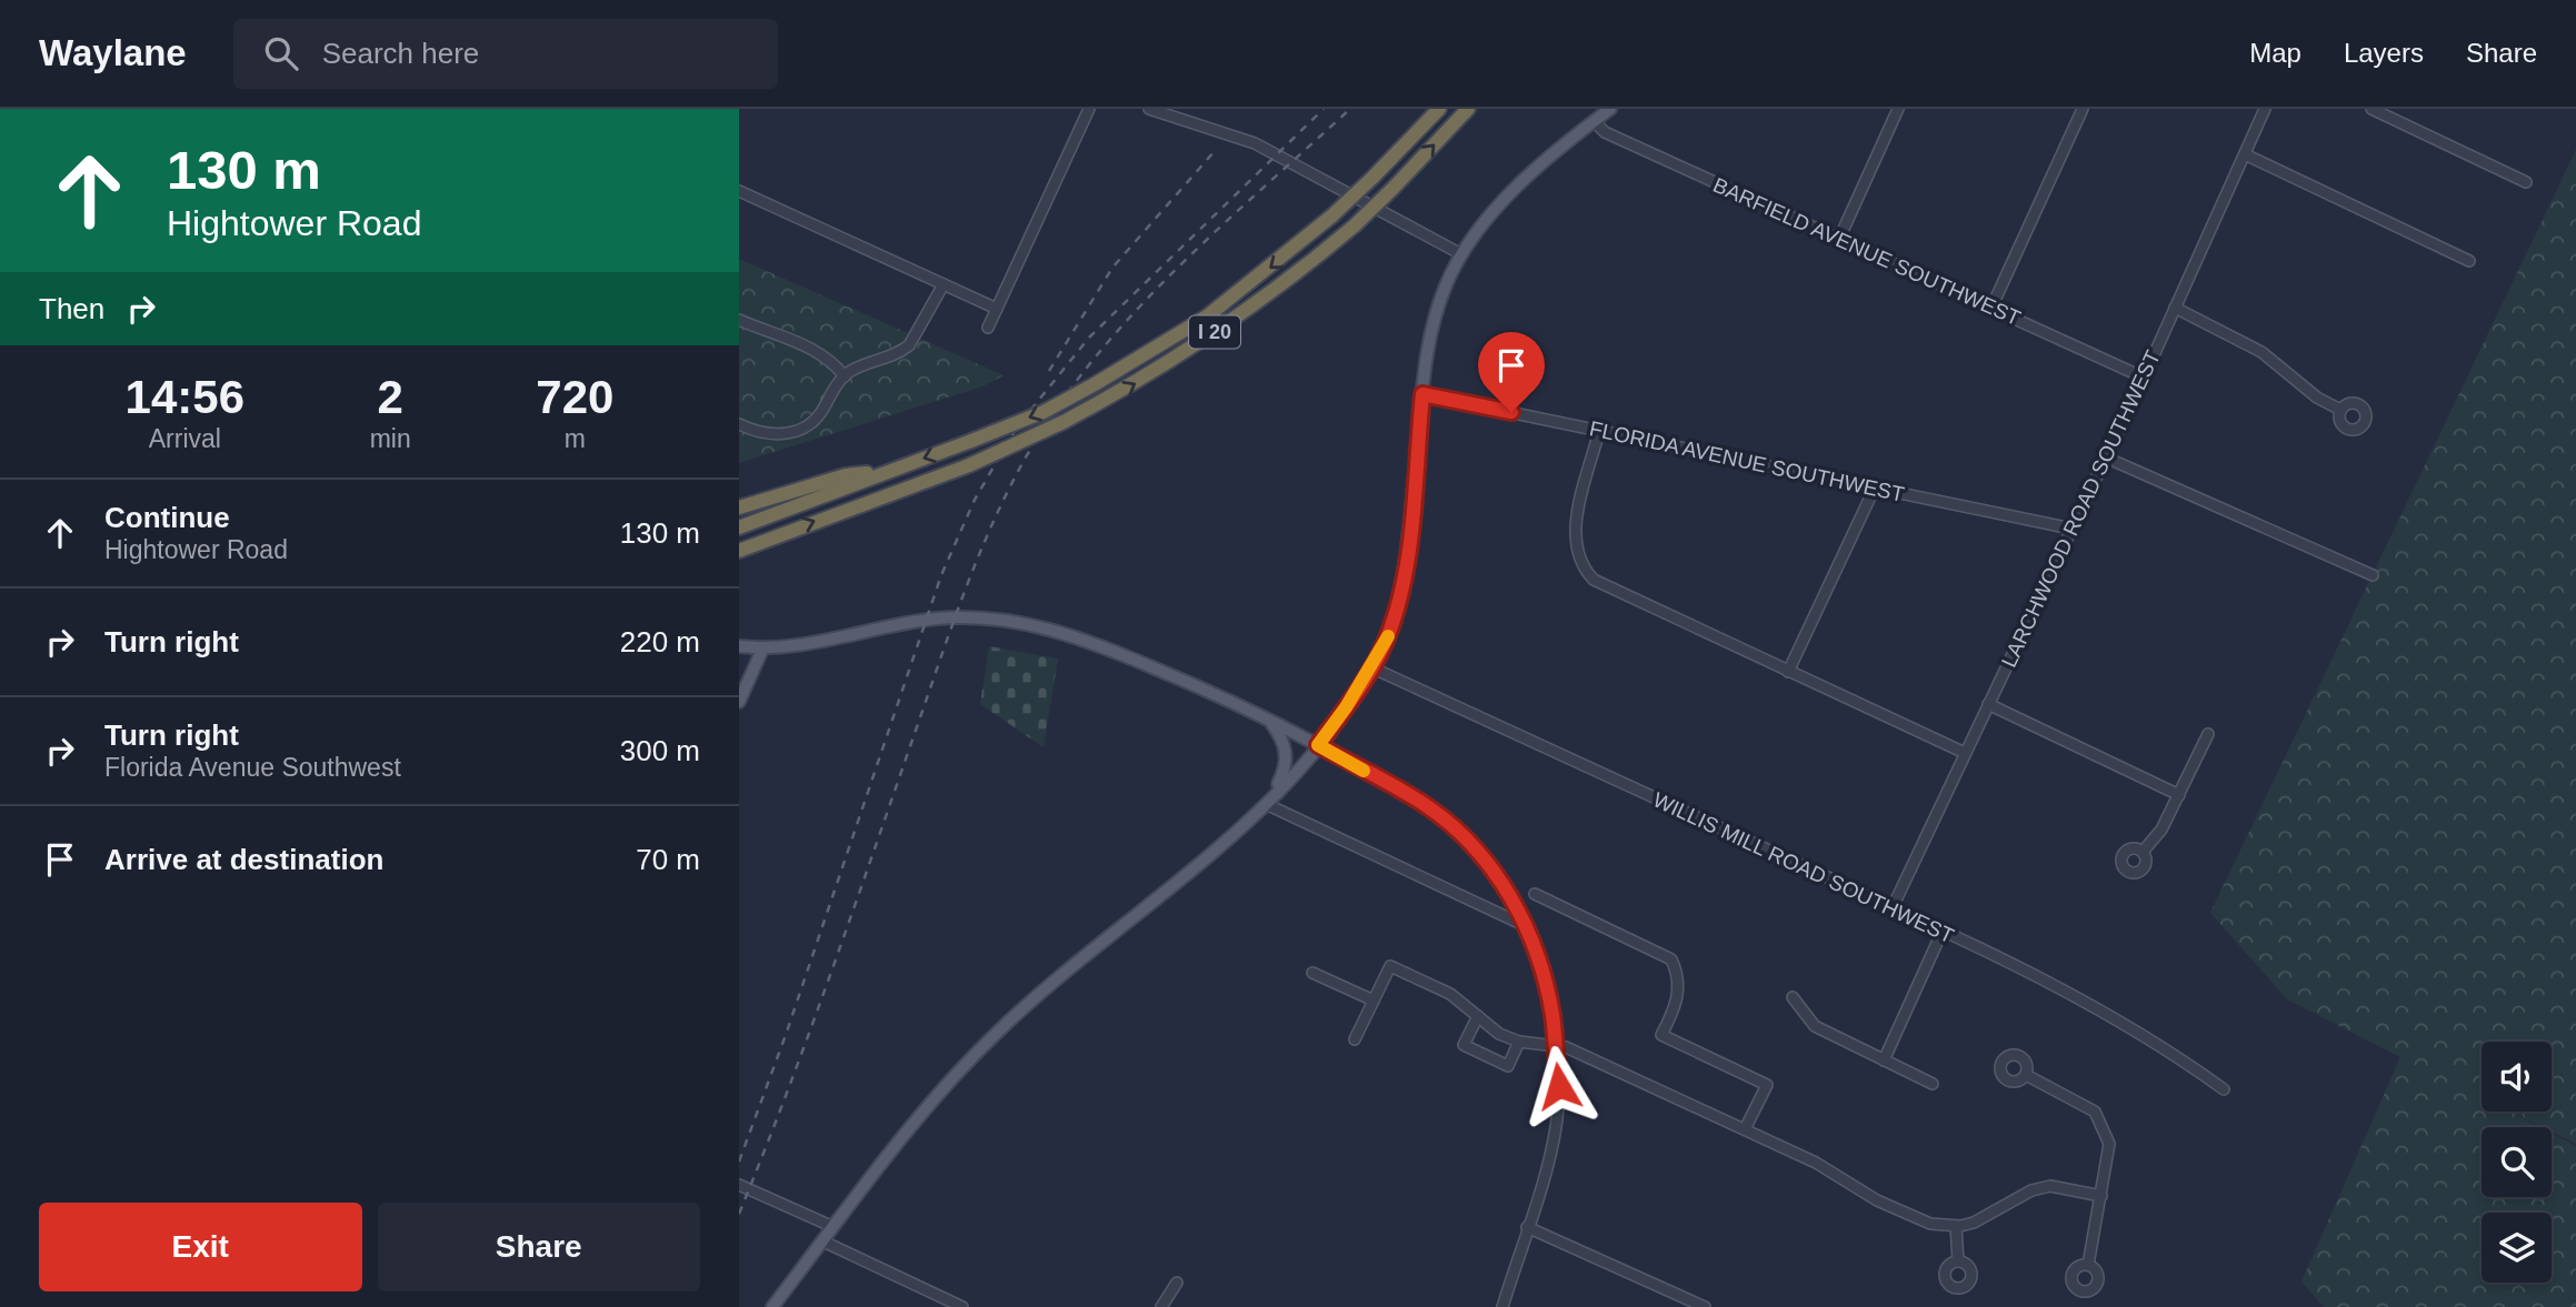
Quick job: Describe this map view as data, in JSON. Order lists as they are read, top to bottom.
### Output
{
  "streets": {
    "highway": ["I 20"],
    "street": [
      "BARFIELD AVENUE SOUTHWEST",
      "FLORIDA AVENUE SOUTHWEST",
      "LARCHWOOD ROAD SOUTHWEST",
      "WILLIS MILL ROAD SOUTHWEST"
    ]
  },
  "crossings": [
    ["BARFIELD AVENUE SOUTHWEST", "LARCHWOOD ROAD SOUTHWEST"],
    ["FLORIDA AVENUE SOUTHWEST", "LARCHWOOD ROAD SOUTHWEST"],
    ["LARCHWOOD ROAD SOUTHWEST", "WILLIS MILL ROAD SOUTHWEST"]
  ],
  "page": {
    "header": "Waylane",
    "search": "Search here",
    "nav": ["Map", "Layers", "Share"],
    "turn": ["130 m", "Hightower Road"],
    "then": "Then",
    "eta": [
      "14:56",
      "Arrival",
      "2",
      "min",
      "720",
      "m"
    ],
    "list": [
      {
        "name": "Continue",
        "note": "Hightower Road",
        "value": "130 m"
      },
      {
        "name": "Turn right",
        "value": "220 m"
      },
      {
        "name": "Turn right",
        "note": "Florida Avenue Southwest",
        "value": "300 m"
      },
      {
        "name": "Arrive at destination",
        "value": "70 m"
      }
    ],
    "buttons": ["Exit", "Share"]
  }
}
